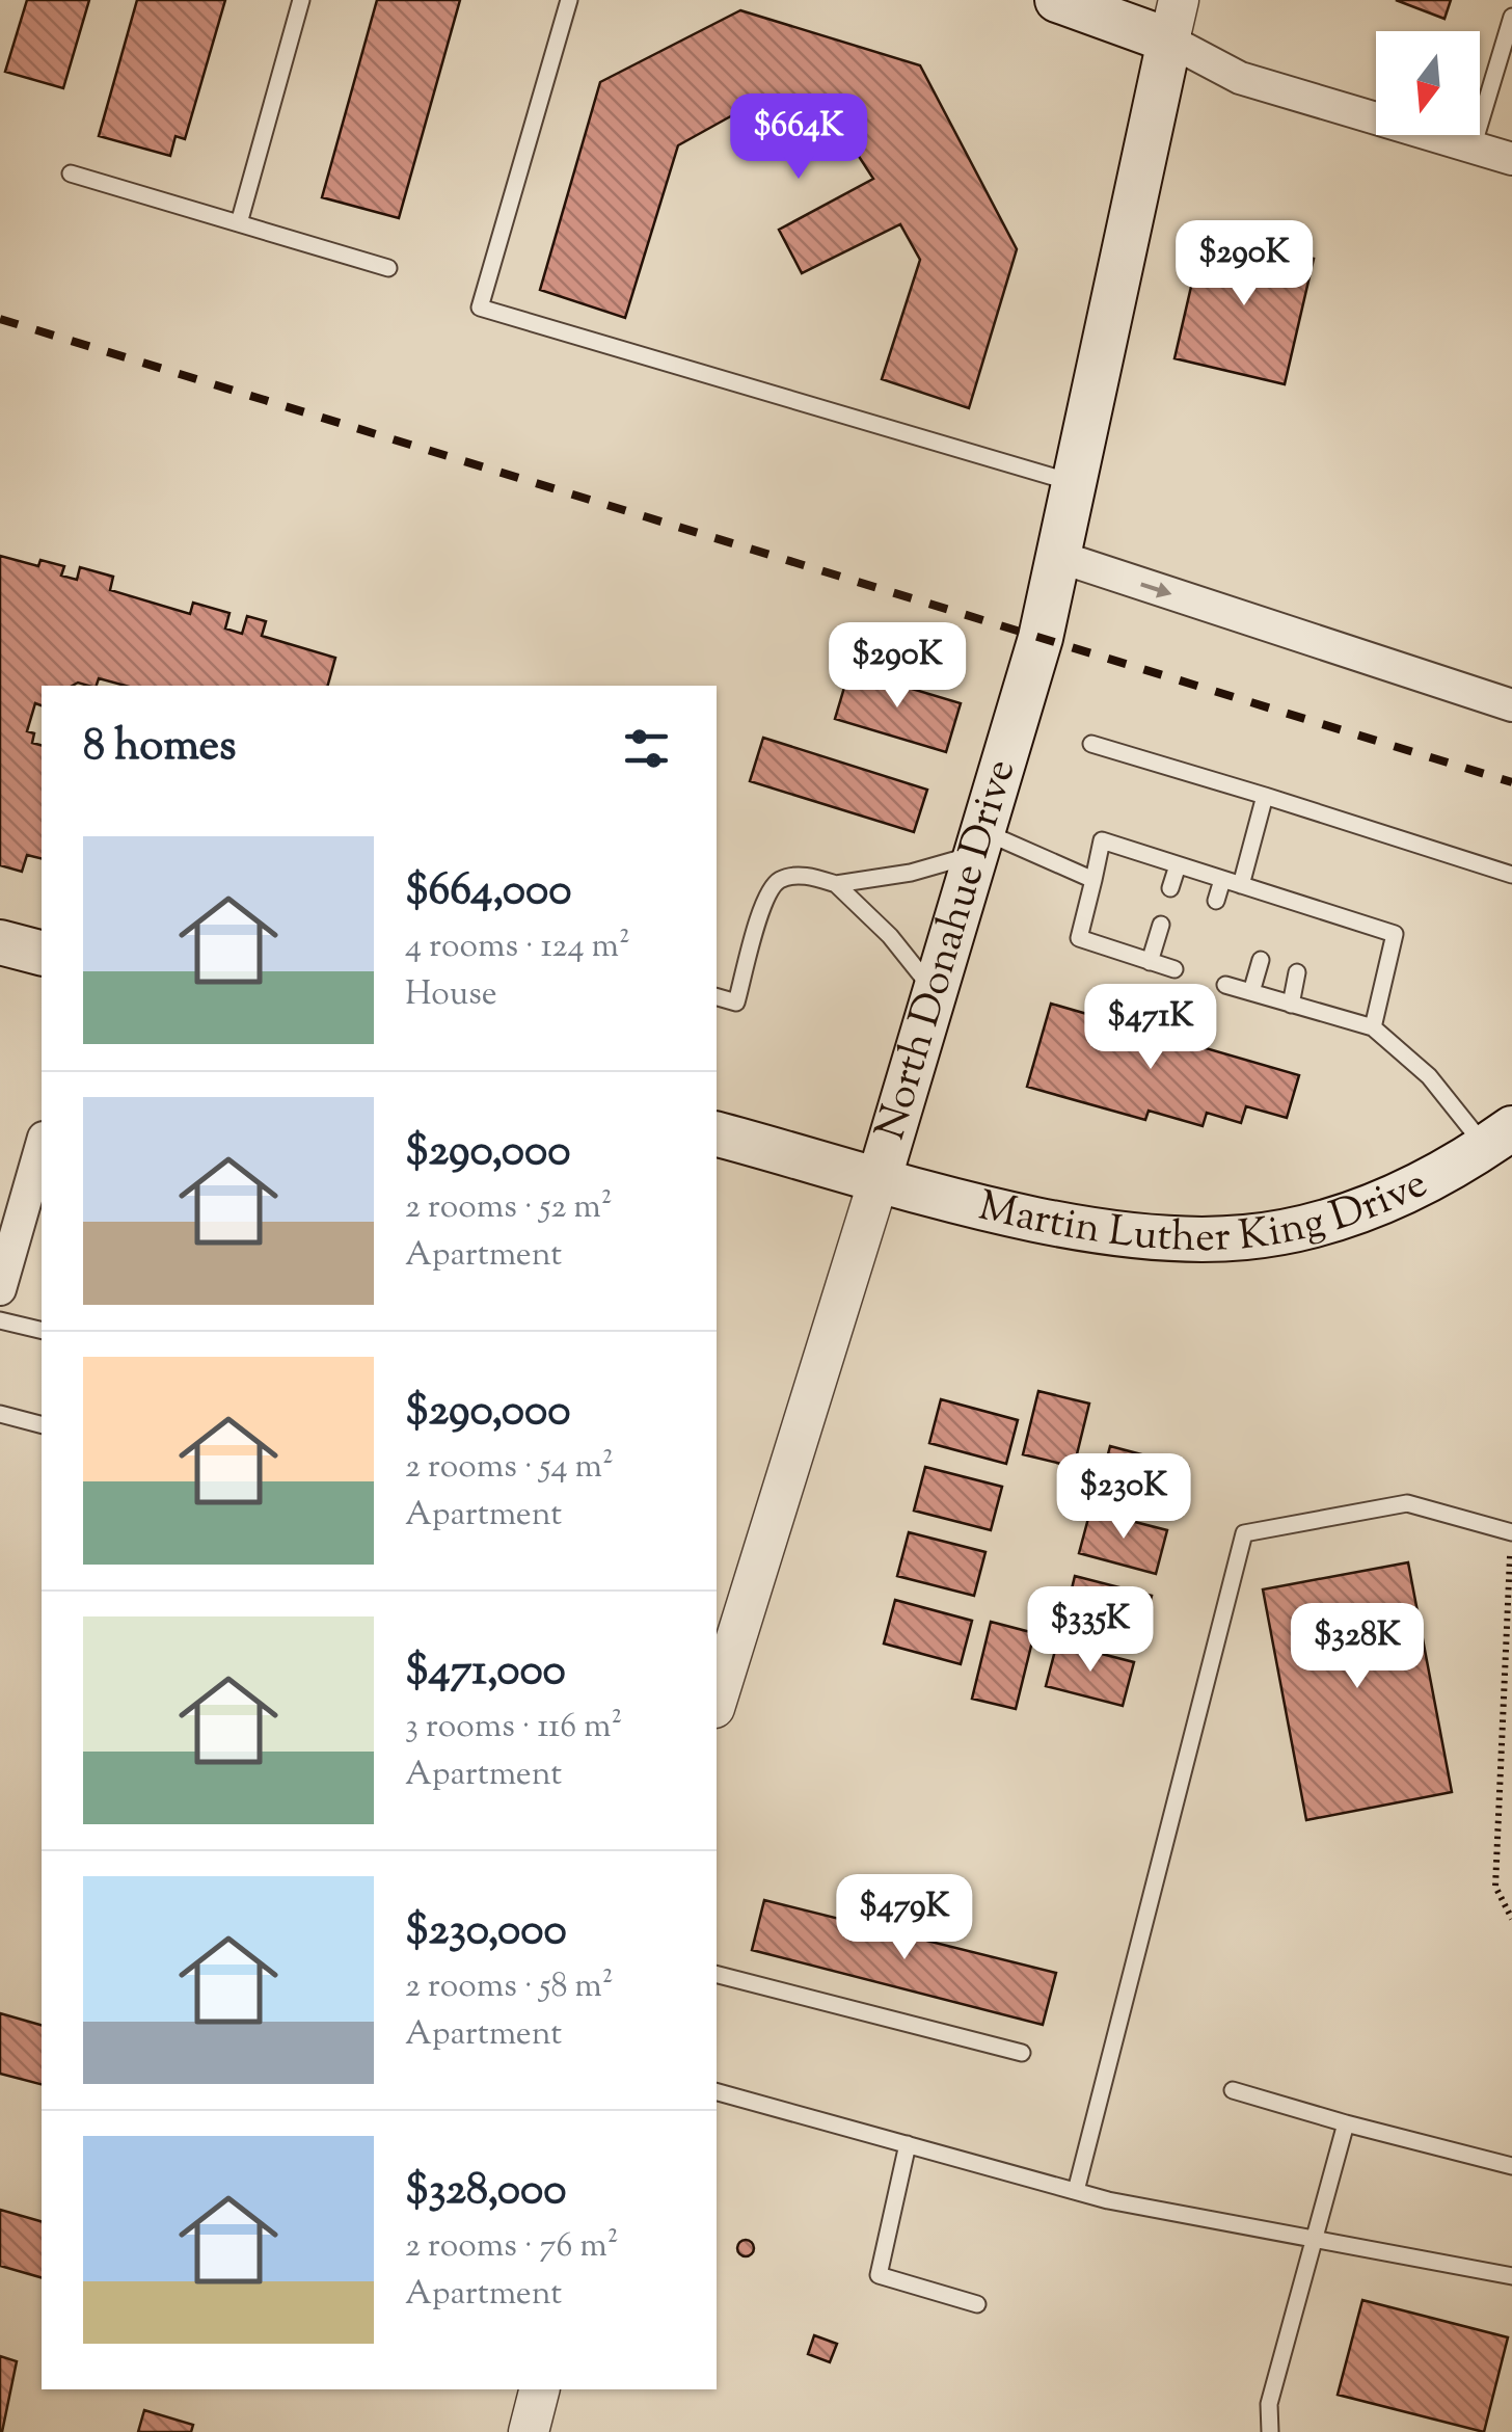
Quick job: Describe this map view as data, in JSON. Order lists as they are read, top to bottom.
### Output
{
  "streets": {
    "main road": ["North Donahue Drive", "Martin Luther King Drive"]
  },
  "crossings": [
    ["North Donahue Drive", "Martin Luther King Drive"]
  ],
  "north": "bottom",
  "page": {
    "price": [
      "$664K",
      "$290K",
      "$290K",
      "$471K",
      "$230K",
      "$335K",
      "$328K",
      "$479K"
    ],
    "heading": "8 homes",
    "list": [
      {
        "name": "$664,000",
        "note": "4 rooms · 124 m² · House"
      },
      {
        "name": "$290,000",
        "note": "2 rooms · 52 m² · Apartment"
      },
      {
        "name": "$290,000",
        "note": "2 rooms · 54 m² · Apartment"
      },
      {
        "name": "$471,000",
        "note": "3 rooms · 116 m² · Apartment"
      },
      {
        "name": "$230,000",
        "note": "2 rooms · 58 m² · Apartment"
      },
      {
        "name": "$328,000",
        "note": "2 rooms · 76 m² · Apartment"
      }
    ]
  }
}
